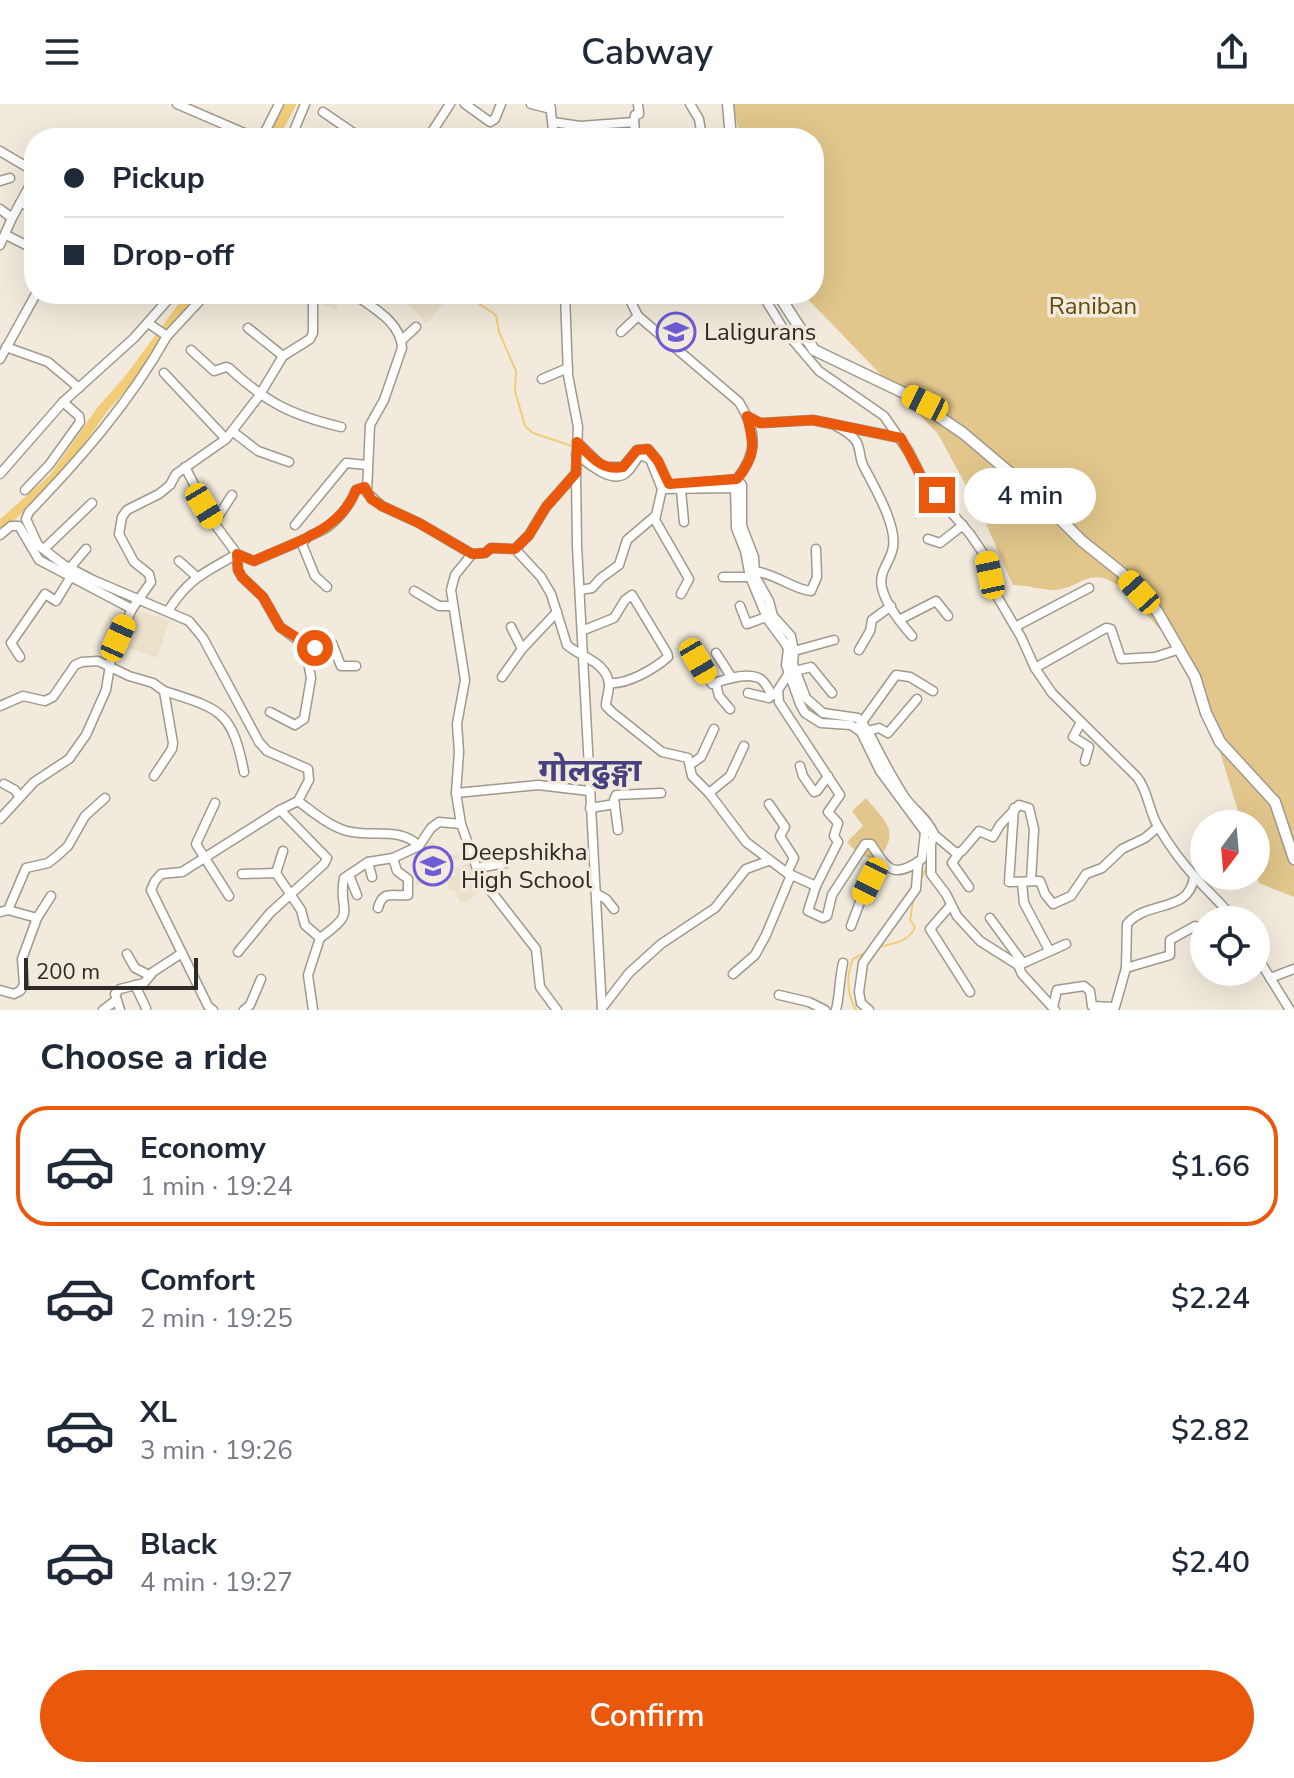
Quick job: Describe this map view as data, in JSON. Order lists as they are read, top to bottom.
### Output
{
  "districts": ["गोलढुङ्गा"],
  "parks": ["Raniban"],
  "places": {
    "school or university": ["Laligurans", "Deepshikha High School"]
  },
  "scale_bar": "200 m",
  "north": "bottom",
  "page": {
    "header": "Cabway",
    "banner": ["Pickup", "Drop-off"],
    "bubble": "4 min",
    "scale": "200 m",
    "heading": "Choose a ride",
    "list": [
      {
        "name": "Economy",
        "note": "1 min · 19:24",
        "value": "$1.66"
      },
      {
        "name": "Comfort",
        "note": "2 min · 19:25",
        "value": "$2.24"
      },
      {
        "name": "XL",
        "note": "3 min · 19:26",
        "value": "$2.82"
      },
      {
        "name": "Black",
        "note": "4 min · 19:27",
        "value": "$2.40"
      }
    ],
    "buttons": "Confirm"
  }
}
